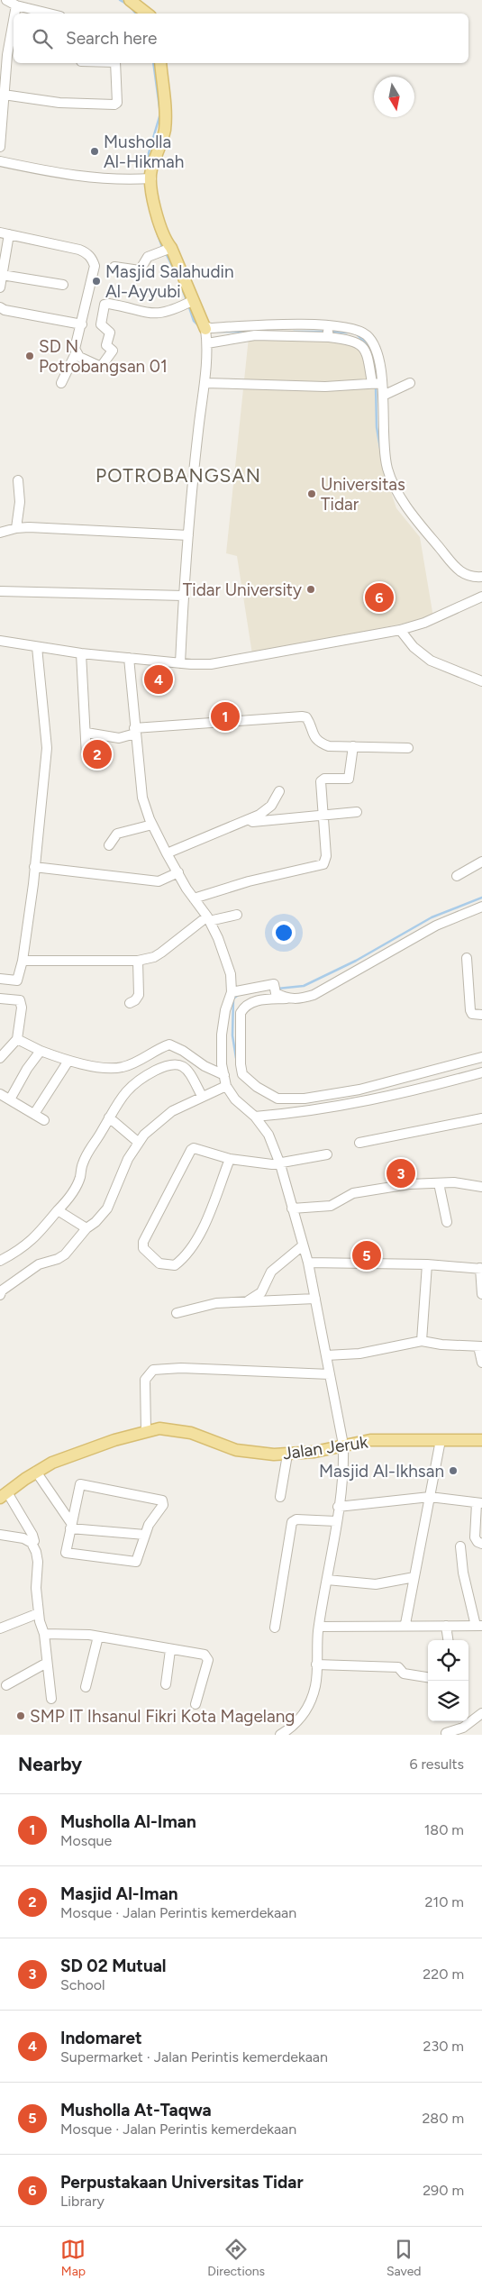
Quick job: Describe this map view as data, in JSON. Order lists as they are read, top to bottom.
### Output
{
  "streets": {
    "main road": ["Jalan Jeruk"]
  },
  "districts": ["POTROBANGSAN"],
  "places": [
    "Musholla Al-Hikmah",
    "Masjid Salahudin Al-Ayyubi",
    "SD N Potrobangsan 01",
    "Universitas Tidar",
    "Tidar University",
    "Masjid Al-Ikhsan",
    "SMP IT Ihsanul Fikri Kota Magelang"
  ],
  "north": "bottom",
  "page": {
    "search": "Search here",
    "pins": [
      "6",
      "4",
      "1",
      "2",
      "3",
      "5"
    ],
    "heading": ["Nearby", "6 results"],
    "list": [
      {
        "mark": "1",
        "name": "Musholla Al-Iman",
        "note": "Mosque",
        "value": "180 m"
      },
      {
        "mark": "2",
        "name": "Masjid Al-Iman",
        "note": "Mosque · Jalan Perintis kemerdekaan",
        "value": "210 m"
      },
      {
        "mark": "3",
        "name": "SD 02 Mutual",
        "note": "School",
        "value": "220 m"
      },
      {
        "mark": "4",
        "name": "Indomaret",
        "note": "Supermarket · Jalan Perintis kemerdekaan",
        "value": "230 m"
      },
      {
        "mark": "5",
        "name": "Musholla At-Taqwa",
        "note": "Mosque · Jalan Perintis kemerdekaan",
        "value": "280 m"
      },
      {
        "mark": "6",
        "name": "Perpustakaan Universitas Tidar",
        "note": "Library",
        "value": "290 m"
      }
    ],
    "nav": ["Map", "Directions", "Saved"]
  }
}
